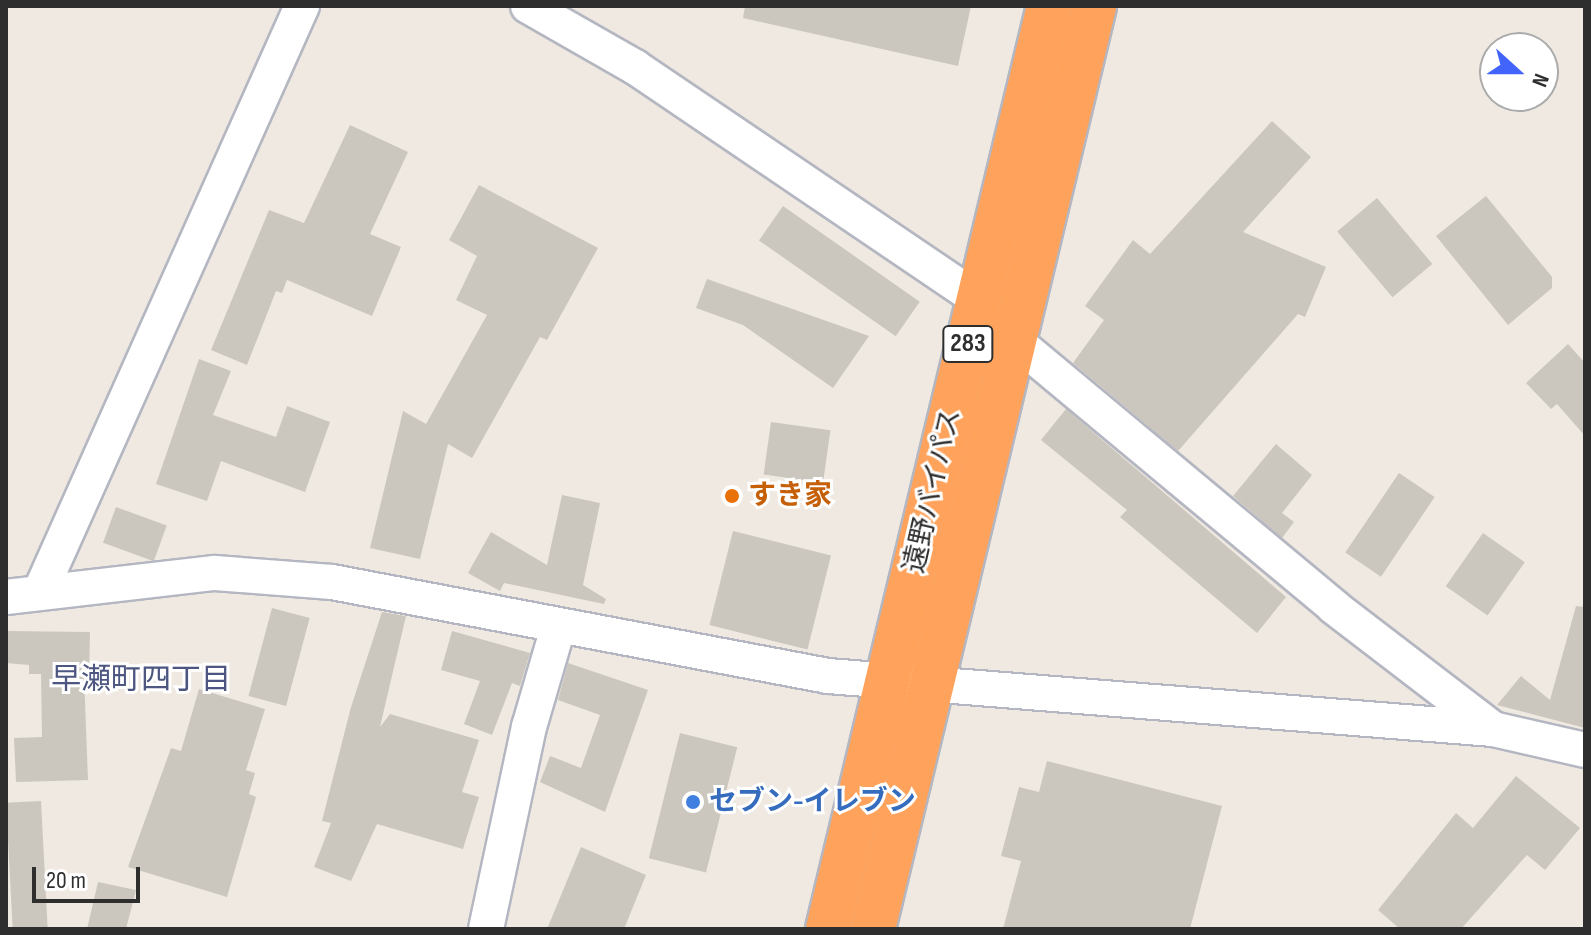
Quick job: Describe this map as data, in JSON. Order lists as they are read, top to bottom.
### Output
{
  "streets": {
    "highway": ["283", "遠野バイパス"]
  },
  "districts": ["早瀬町四丁目"],
  "places": ["すき家", "セブン-イレブン"],
  "scale_bar": "20 m",
  "north": "right"
}
